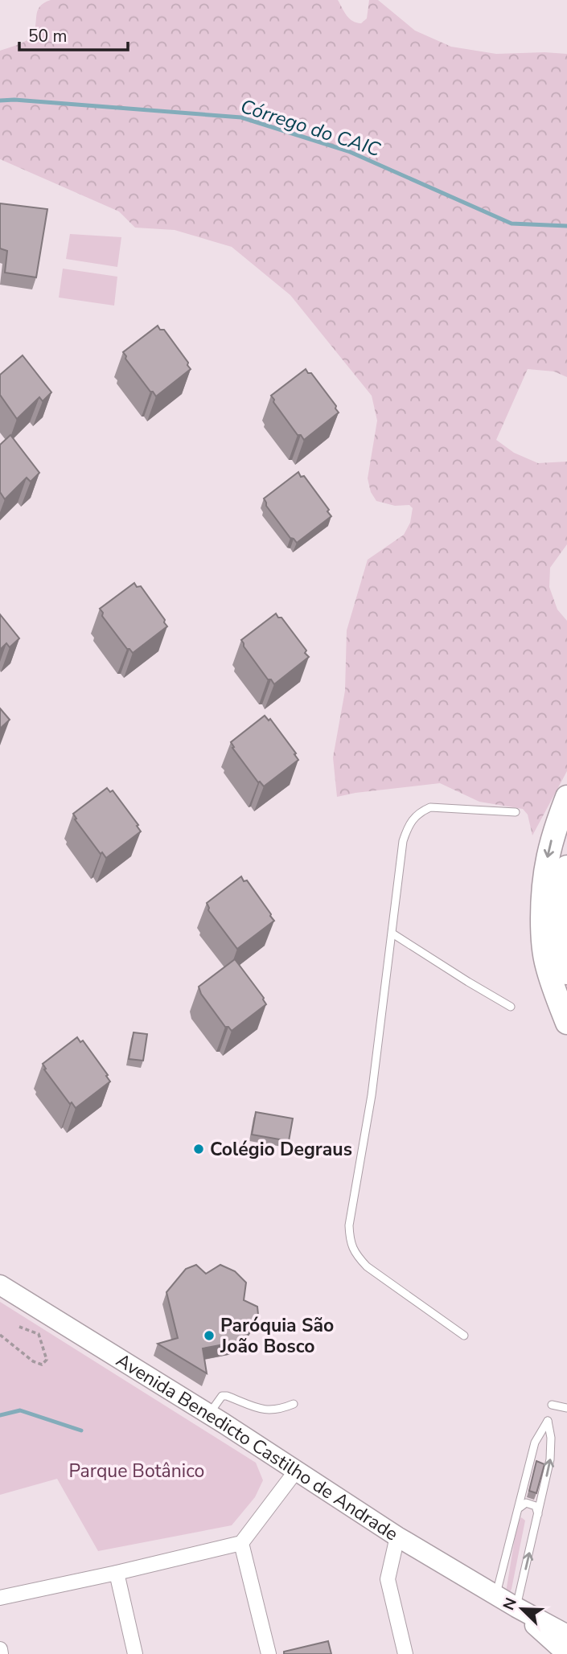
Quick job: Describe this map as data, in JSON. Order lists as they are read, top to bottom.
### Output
{
  "streets": {
    "main road": ["Avenida Benedicto Castilho de Andrade"]
  },
  "water": ["Córrego do CAIC"],
  "parks": ["Parque Botânico"],
  "places": ["Colégio Degraus", "Paróquia São João Bosco"],
  "scale_bar": "50 m",
  "north": "top left"
}
